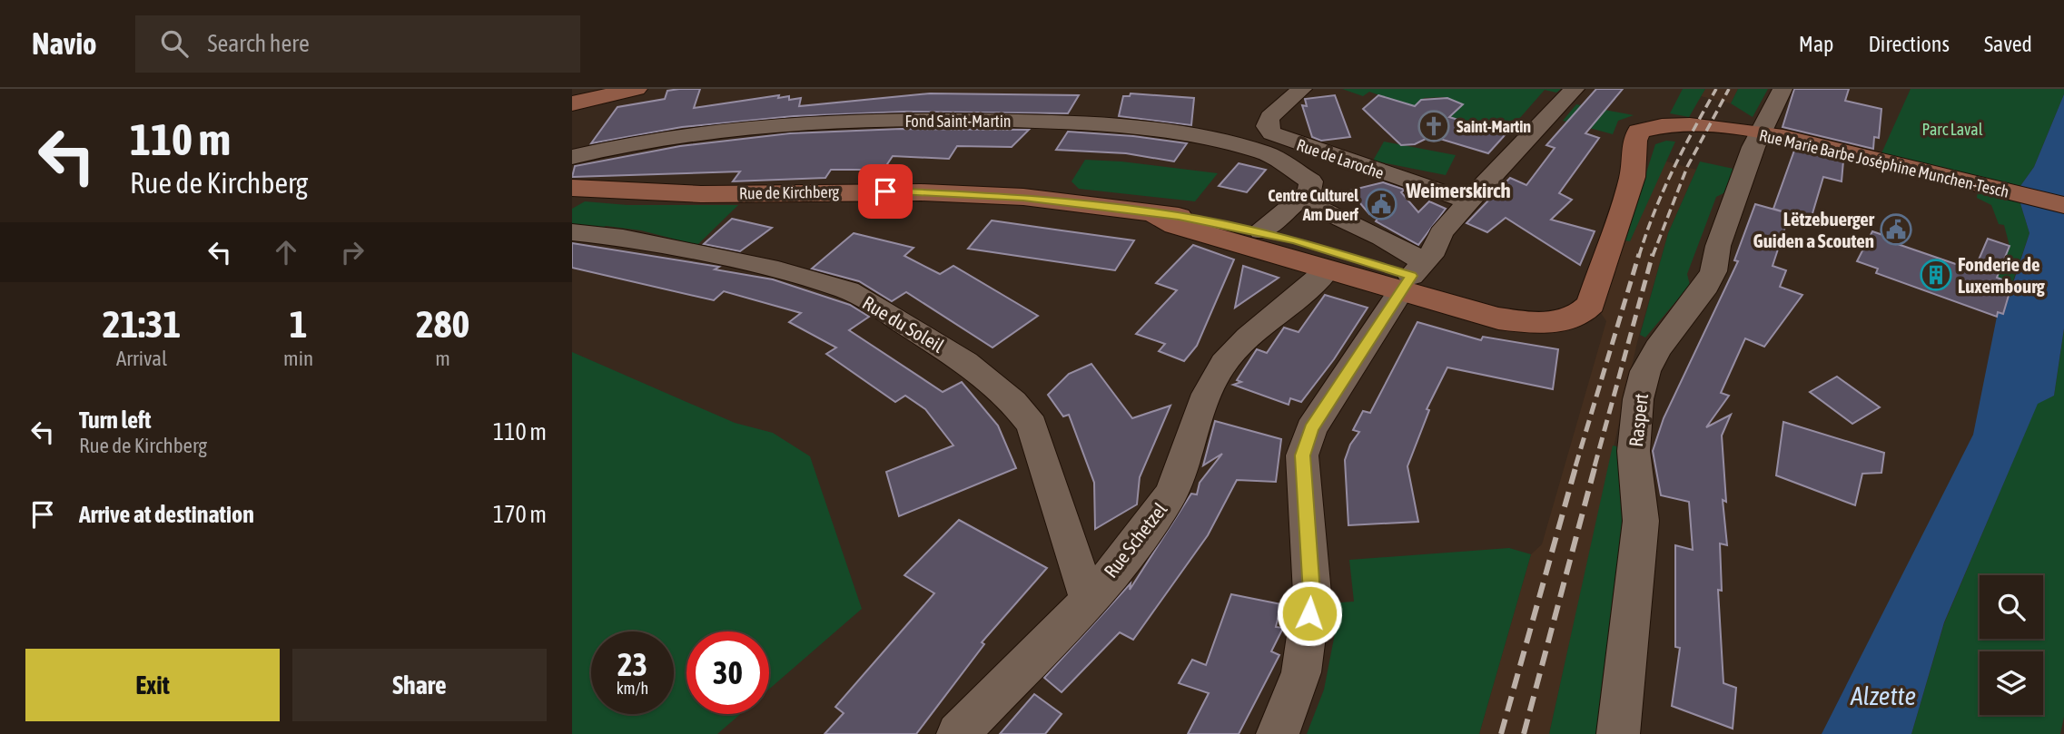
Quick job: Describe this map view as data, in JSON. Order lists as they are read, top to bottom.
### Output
{
  "streets": {
    "main road": ["Rue Marie Barbe Joséphine Munchen-Tesch", "Rue de Kirchberg"],
    "street": [
      "Fond Saint-Martin",
      "Rue de Laroche",
      "Rue du Soleil",
      "Raspert",
      "Rue Schetzel"
    ]
  },
  "crossings": [
    ["Rue Marie Barbe Joséphine Munchen-Tesch", "Rue de Kirchberg"],
    ["Rue Marie Barbe Joséphine Munchen-Tesch", "Raspert"],
    ["Rue de Kirchberg", "Rue Schetzel"],
    ["Rue du Soleil", "Rue Schetzel"]
  ],
  "districts": ["Weimerskirch"],
  "water": ["Alzette"],
  "parks": ["Parc Laval"],
  "places": {
    "church": ["Saint-Martin"],
    "public building": ["Centre Culturel Am Duerf", "Lëtzebuerger Guiden a Scouten"],
    "building": ["Fonderie de Luxembourg"]
  },
  "page": {
    "header": "Navio",
    "search": "Search here",
    "nav": ["Map", "Directions", "Saved"],
    "turn": ["110 m", "Rue de Kirchberg"],
    "eta": [
      "21:31",
      "Arrival",
      "1",
      "min",
      "280",
      "m"
    ],
    "list": [
      {
        "name": "Turn left",
        "note": "Rue de Kirchberg",
        "value": "110 m"
      },
      {
        "name": "Arrive at destination",
        "value": "170 m"
      }
    ],
    "speed": "23 km/h",
    "limit": "30",
    "buttons": ["Exit", "Share"]
  }
}
